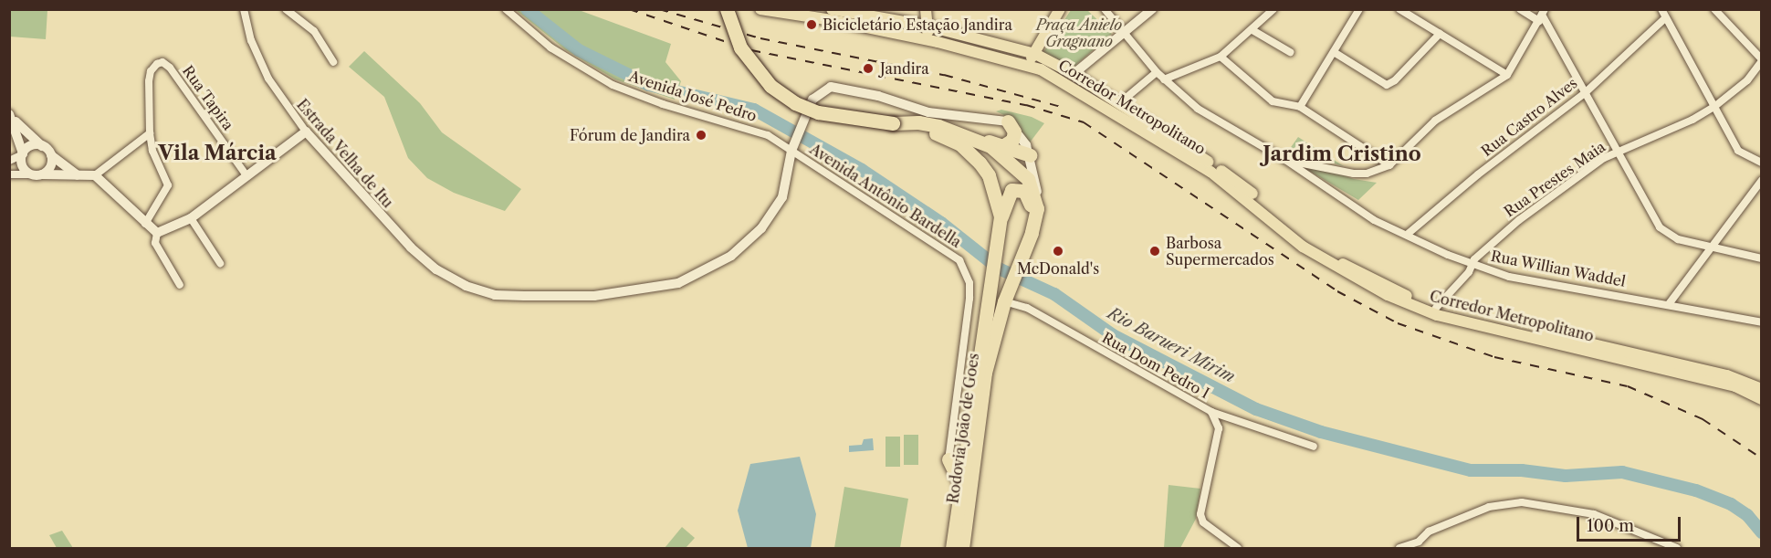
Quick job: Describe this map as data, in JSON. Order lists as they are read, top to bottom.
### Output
{
  "streets": {
    "highway": ["Rodovia João de Goes"],
    "main road": ["Corredor Metropolitano"],
    "street": [
      "Avenida José Pedro",
      "Rua Tapira",
      "Rua Castro Alves",
      "Estrada Velha de Itu",
      "Rua Prestes Maia",
      "Avenida Antônio Bardella",
      "Rua Willian Waddel",
      "Rua Dom Pedro I"
    ]
  },
  "crossings": [
    ["Avenida José Pedro", "Estrada Velha de Itu"],
    ["Avenida José Pedro", "Avenida Antônio Bardella"],
    ["Rua Castro Alves", "Rua Willian Waddel"],
    ["Estrada Velha de Itu", "Avenida Antônio Bardella"],
    ["Rua Prestes Maia", "Rua Willian Waddel"],
    ["Rua Dom Pedro I", "Rodovia João de Goes"]
  ],
  "districts": ["Vila Márcia", "Jardim Cristino"],
  "water": ["Rio Barueri Mirim"],
  "parks": ["Praça Anielo Gragnano"],
  "places": [
    "Bicicletário Estação Jandira",
    "Jandira",
    "Fórum de Jandira",
    "McDonald's",
    "Barbosa Supermercados"
  ],
  "scale_bar": "100 m"
}
